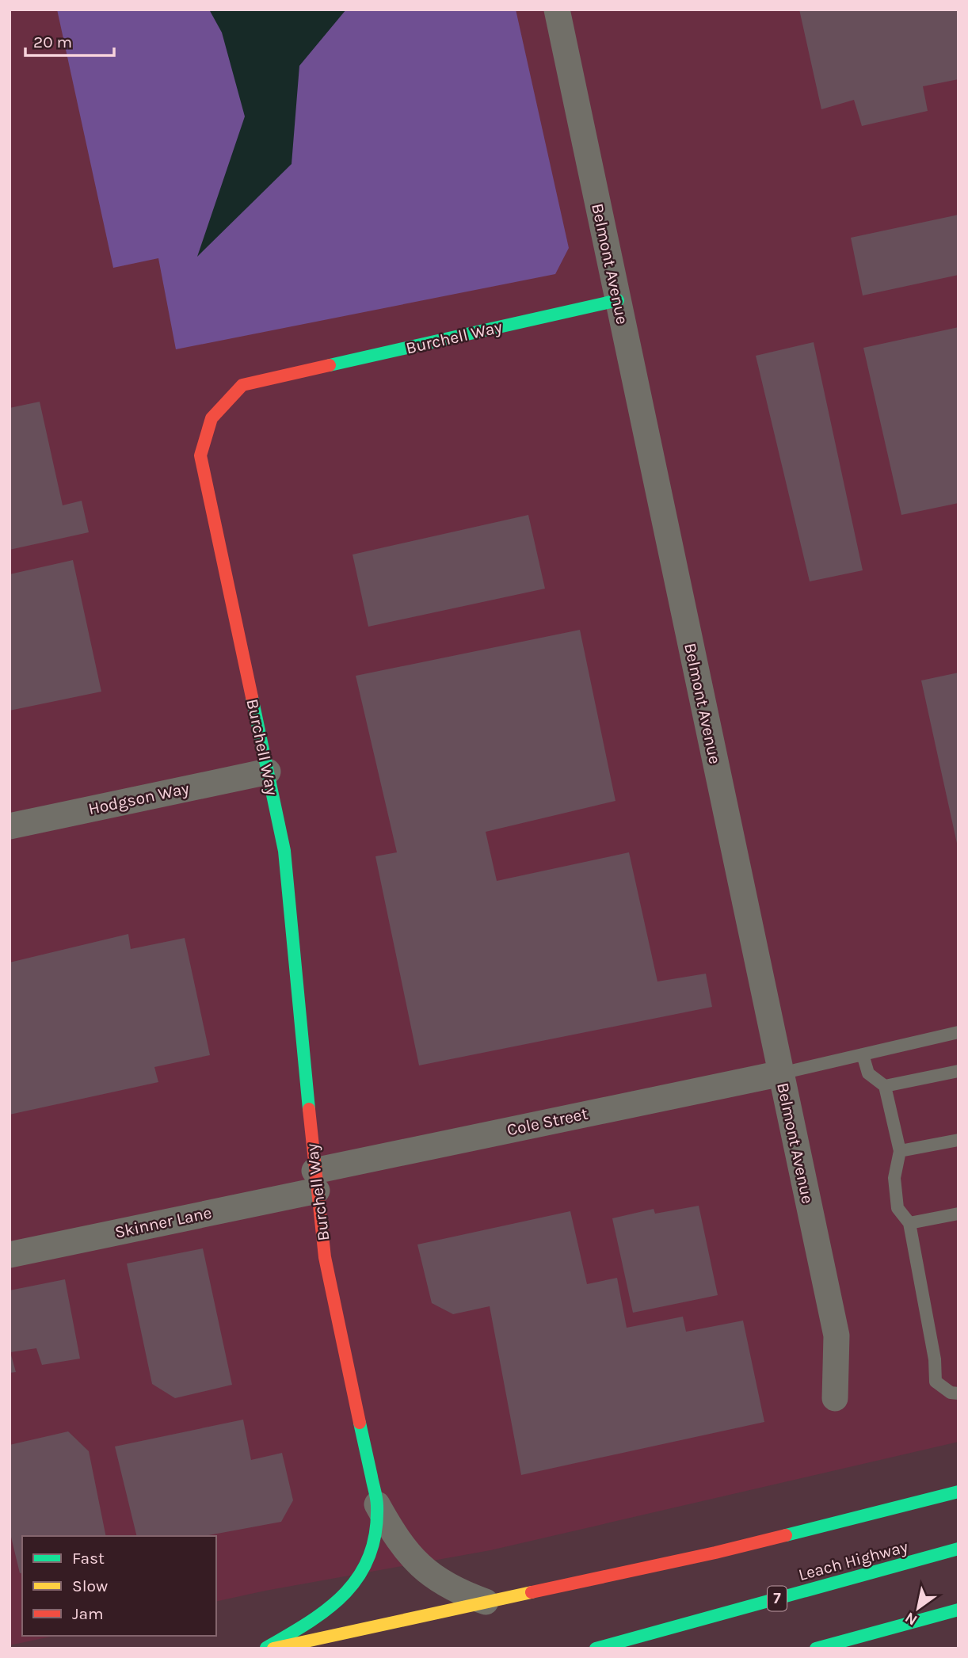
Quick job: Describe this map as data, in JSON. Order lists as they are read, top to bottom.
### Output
{
  "streets": {
    "main road": ["Burchell Way", "Leach Highway", "7"],
    "street": [
      "Belmont Avenue",
      "Hodgson Way",
      "Cole Street",
      "Skinner Lane"
    ]
  },
  "crossings": [
    ["Belmont Avenue", "Burchell Way"],
    ["Belmont Avenue", "Cole Street"],
    ["Burchell Way", "Hodgson Way"],
    ["Burchell Way", "Cole Street"],
    ["Burchell Way", "Skinner Lane"],
    ["Cole Street", "Skinner Lane"]
  ],
  "legend": ["Fast", "Slow", "Jam"],
  "scale_bar": "20 m",
  "north": "bottom left"
}
